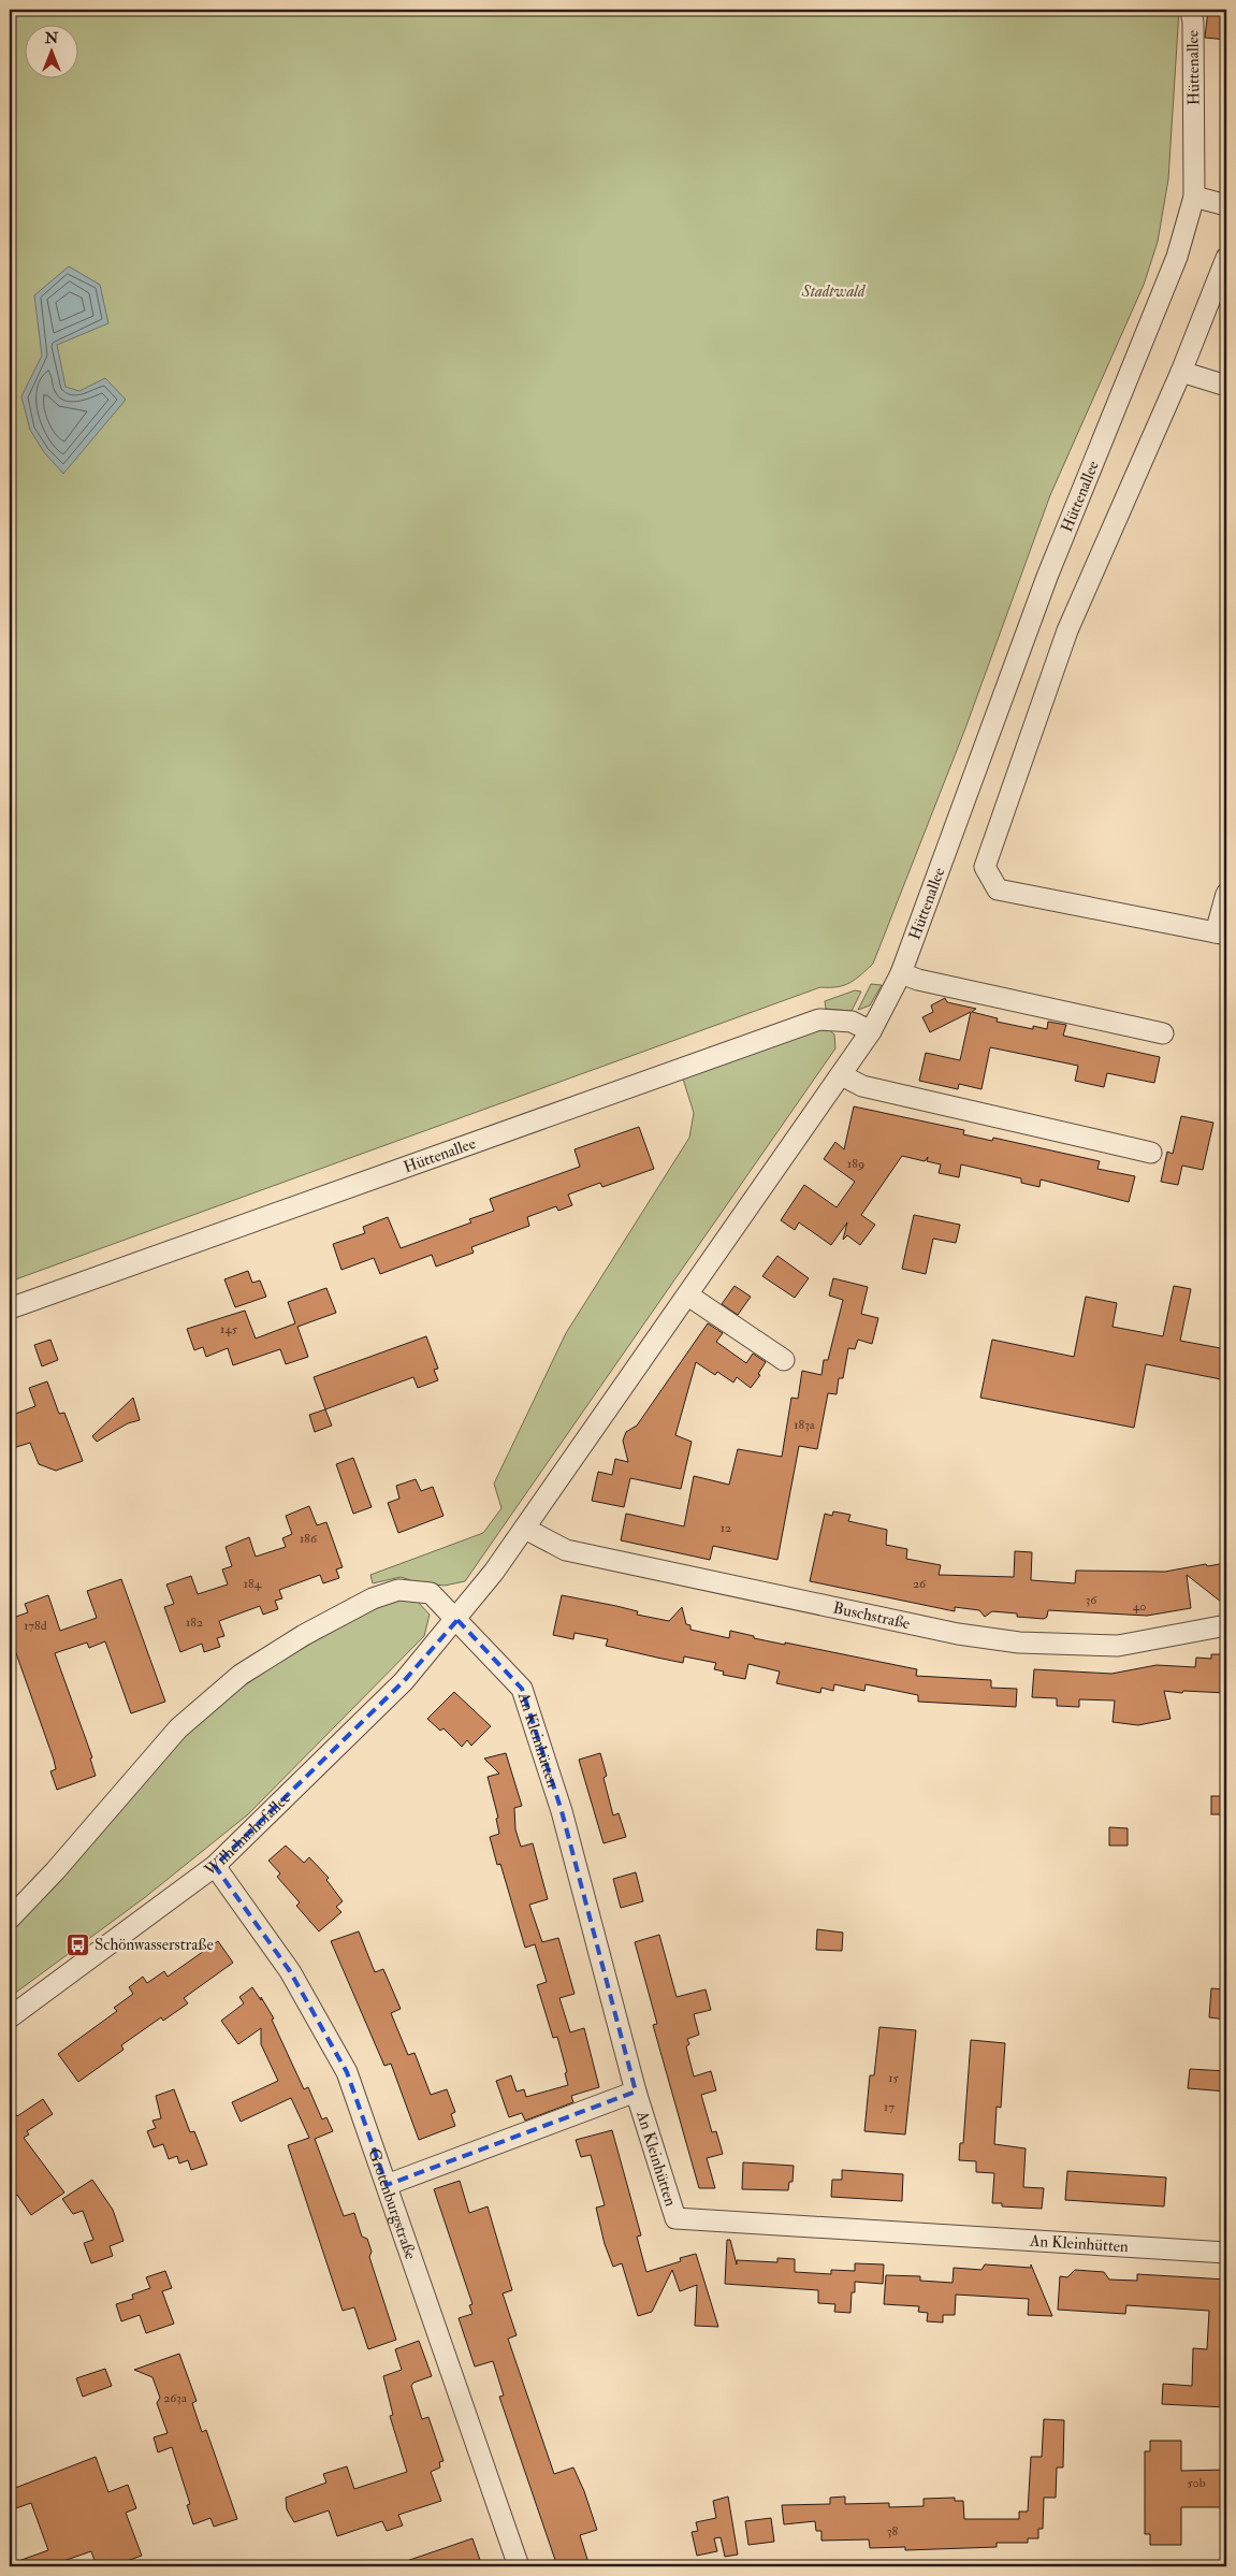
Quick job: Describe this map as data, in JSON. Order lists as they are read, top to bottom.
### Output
{
  "streets": {
    "street": [
      "Hüttenallee",
      "Buschstraße",
      "An Kleinhütten",
      "Wilhelmshofallee",
      "Grotenburgstraße"
    ]
  },
  "crossings": [
    ["Hüttenallee", "Buschstraße"],
    ["Hüttenallee", "Wilhelmshofallee"],
    ["Buschstraße", "Wilhelmshofallee"],
    ["An Kleinhütten", "Wilhelmshofallee"],
    ["Wilhelmshofallee", "Grotenburgstraße"]
  ],
  "parks": ["Stadtwald"],
  "places": {
    "bus stop": ["Schönwasserstraße"]
  },
  "house_numbers": [
    "189",
    "145",
    "183a",
    "12",
    "186",
    "184",
    "26",
    "36",
    "40",
    "182",
    "178d",
    "15",
    "17",
    "263a",
    "50b",
    "38"
  ],
  "north": "top"
}
